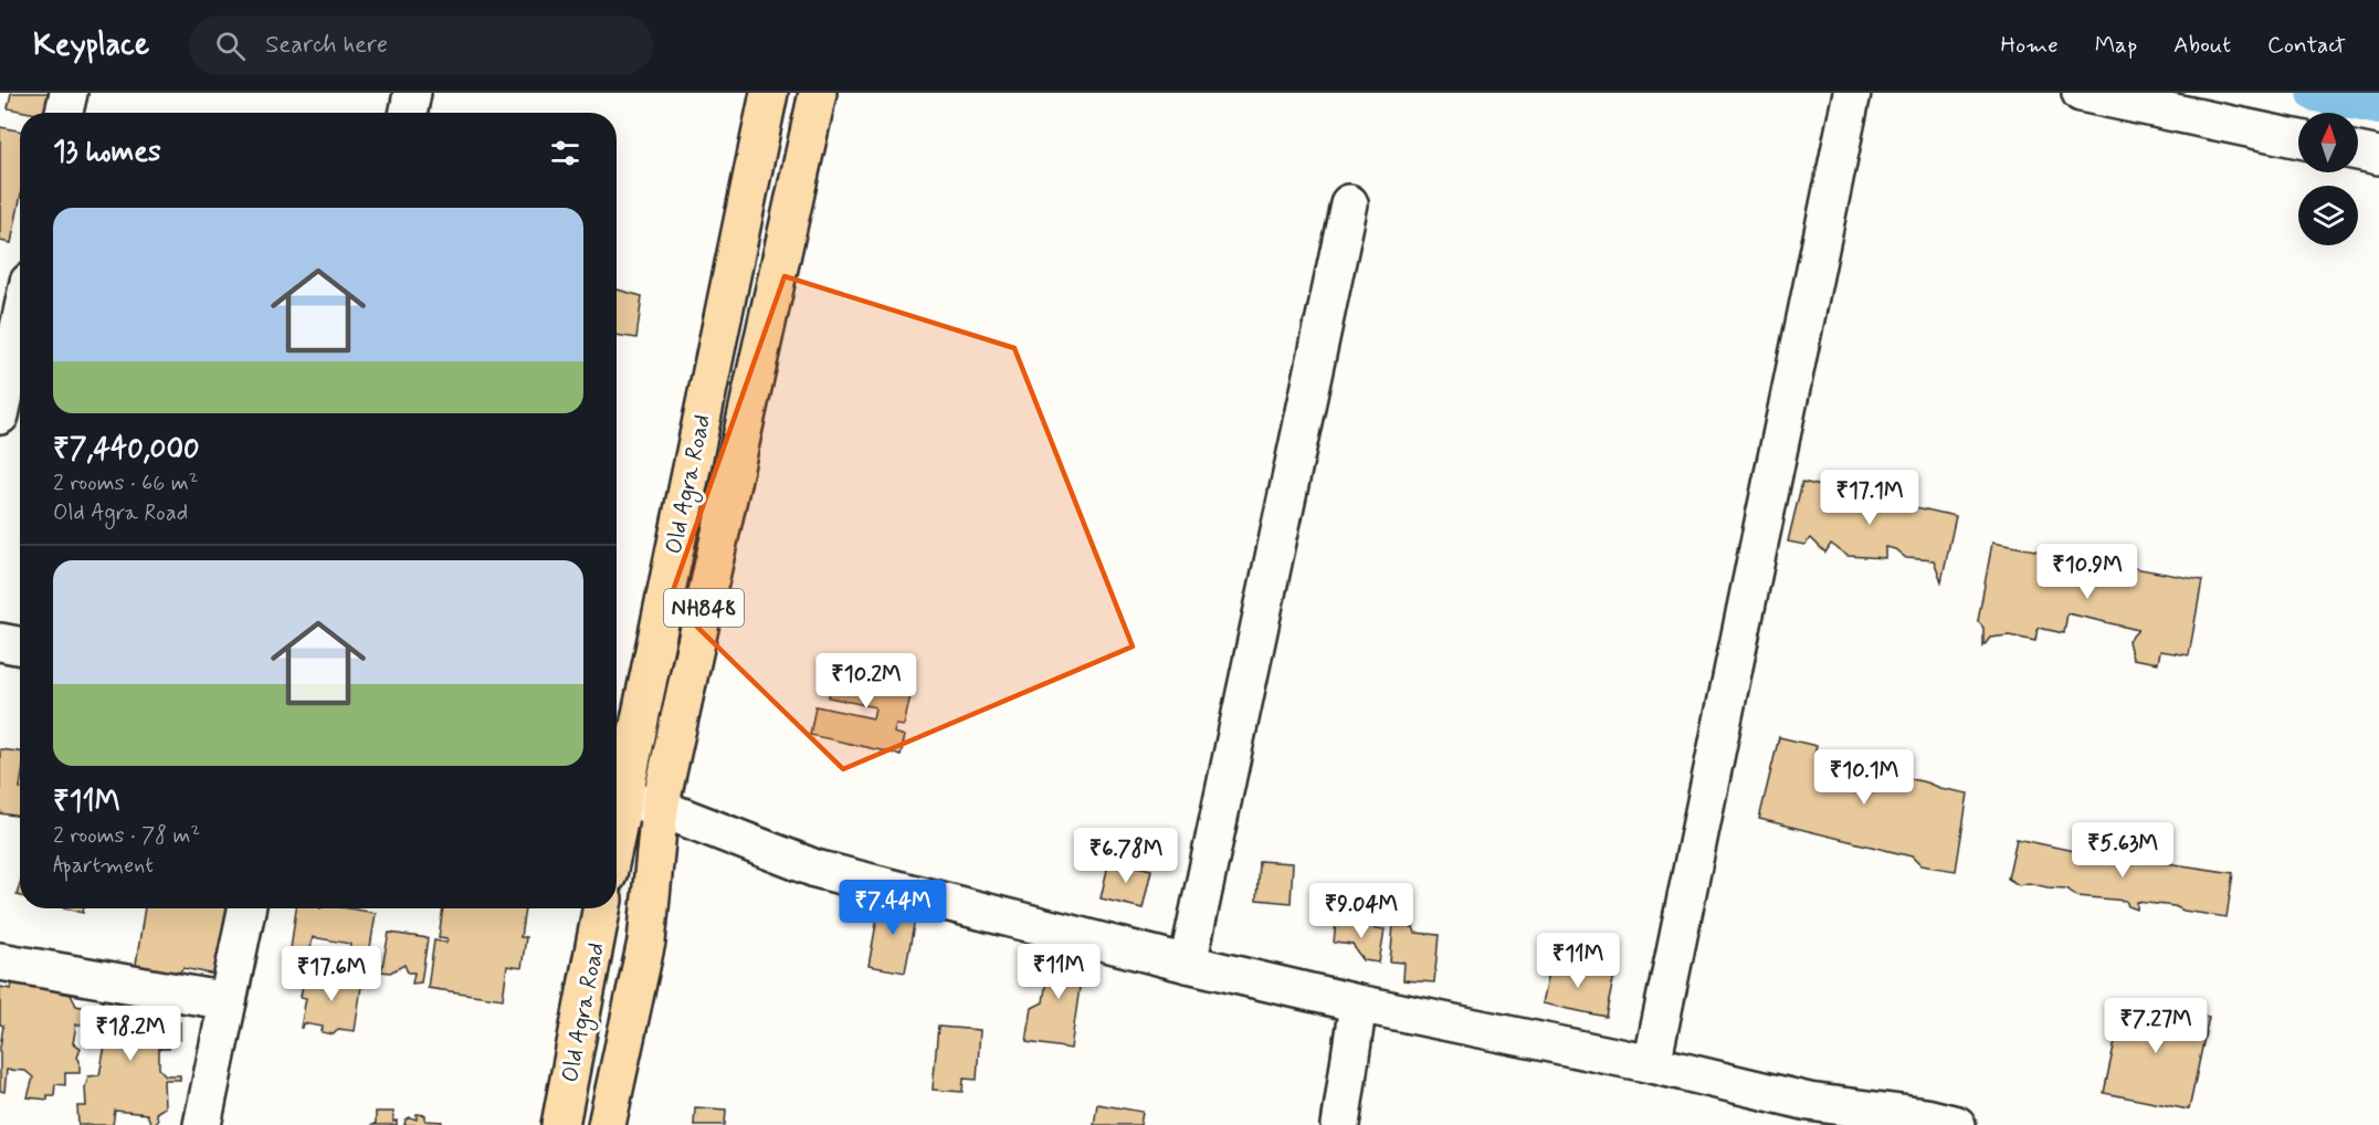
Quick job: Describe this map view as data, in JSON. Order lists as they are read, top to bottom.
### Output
{
  "streets": {
    "highway": ["Old Agra Road", "NH848"]
  },
  "north": "top",
  "page": {
    "header": "Keyplace",
    "search": "Search here",
    "nav": [
      "Home",
      "Map",
      "About",
      "Contact"
    ],
    "heading": "13 homes",
    "list": [
      {
        "name": "₹7,440,000",
        "note": "2 rooms · 66 m² · Old Agra Road"
      },
      {
        "name": "₹11M",
        "note": "2 rooms · 78 m² · Apartment"
      }
    ],
    "price": [
      "₹17.1M",
      "₹10.9M",
      "₹10.2M",
      "₹10.1M",
      "₹5.63M",
      "₹6.78M",
      "₹7.44M",
      "₹9.04M",
      "₹11M",
      "₹11M",
      "₹17.6M",
      "₹7.27M",
      "₹18.2M"
    ]
  }
}
